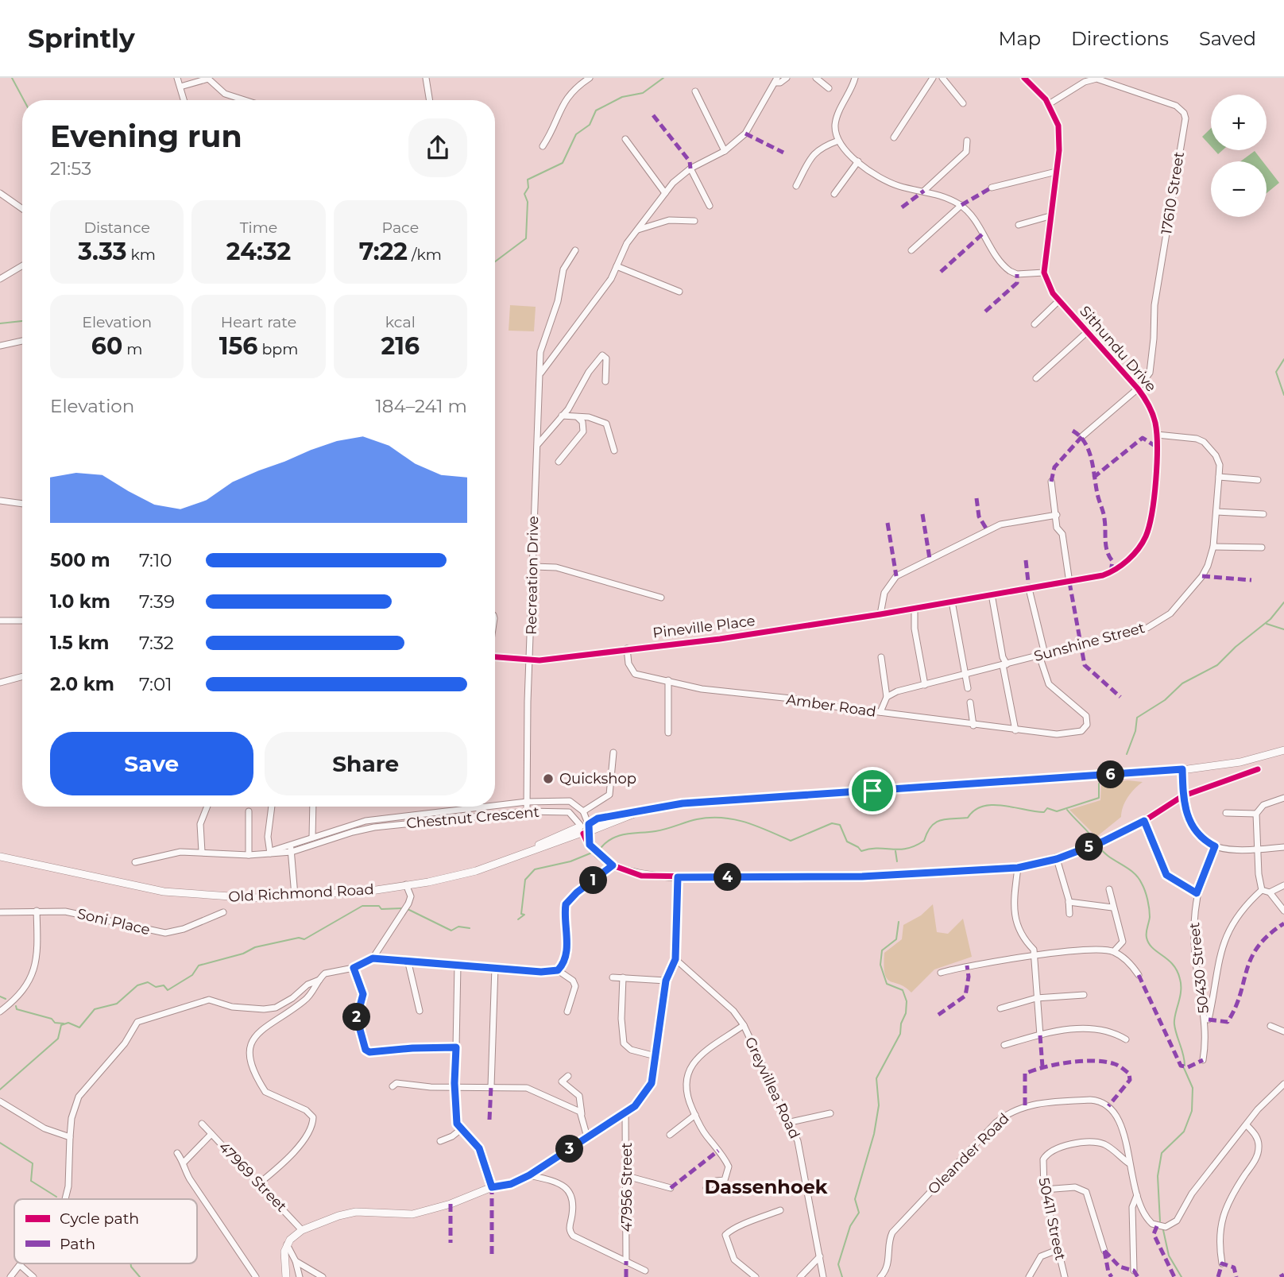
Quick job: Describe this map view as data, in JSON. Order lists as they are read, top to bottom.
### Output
{
  "streets": {
    "street": [
      "17610 Street",
      "Sithundu Drive",
      "Recreation Drive",
      "Pineville Place",
      "Sunshine Street",
      "Amber Road",
      "Chestnut Crescent",
      "Old Richmond Road",
      "Soni Place",
      "50430 Street",
      "Greyvillea Road",
      "Oleander Road",
      "47969 Street",
      "47956 Street",
      "50411 Street"
    ]
  },
  "crossings": [
    ["17610 Street", "Sithundu Drive"],
    ["Sithundu Drive", "Pineville Place"],
    ["Sithundu Drive", "Sunshine Street"],
    ["Recreation Drive", "Pineville Place"],
    ["Recreation Drive", "Chestnut Crescent"],
    ["Pineville Place", "Amber Road"],
    ["Sunshine Street", "Amber Road"],
    ["Chestnut Crescent", "Old Richmond Road"],
    ["Oleander Road", "50411 Street"]
  ],
  "districts": ["Dassenhoek"],
  "places": ["Quickshop"],
  "legend": ["Cycle path", "Path"],
  "page": {
    "header": "Sprintly",
    "nav": ["Map", "Directions", "Saved"],
    "map_buttons": ["+", "−"],
    "heading": ["Evening run", "21:53"],
    "stats": [
      ["Distance", "3.33 km"],
      ["Time", "24:32"],
      ["Pace", "7:22 /km"],
      ["Elevation", "60 m"],
      ["Heart rate", "156 bpm"],
      ["kcal", "216"]
    ],
    "chart": ["Elevation", "184–241 m"],
    "list": [
      {
        "name": "500 m",
        "note": "7:10"
      },
      {
        "name": "1.0 km",
        "note": "7:39"
      },
      {
        "name": "1.5 km",
        "note": "7:32"
      },
      {
        "name": "2.0 km",
        "note": "7:01"
      }
    ],
    "buttons": ["Save", "Share"],
    "pins": [
      "6",
      "5",
      "4",
      "1",
      "2",
      "3"
    ]
  }
}
